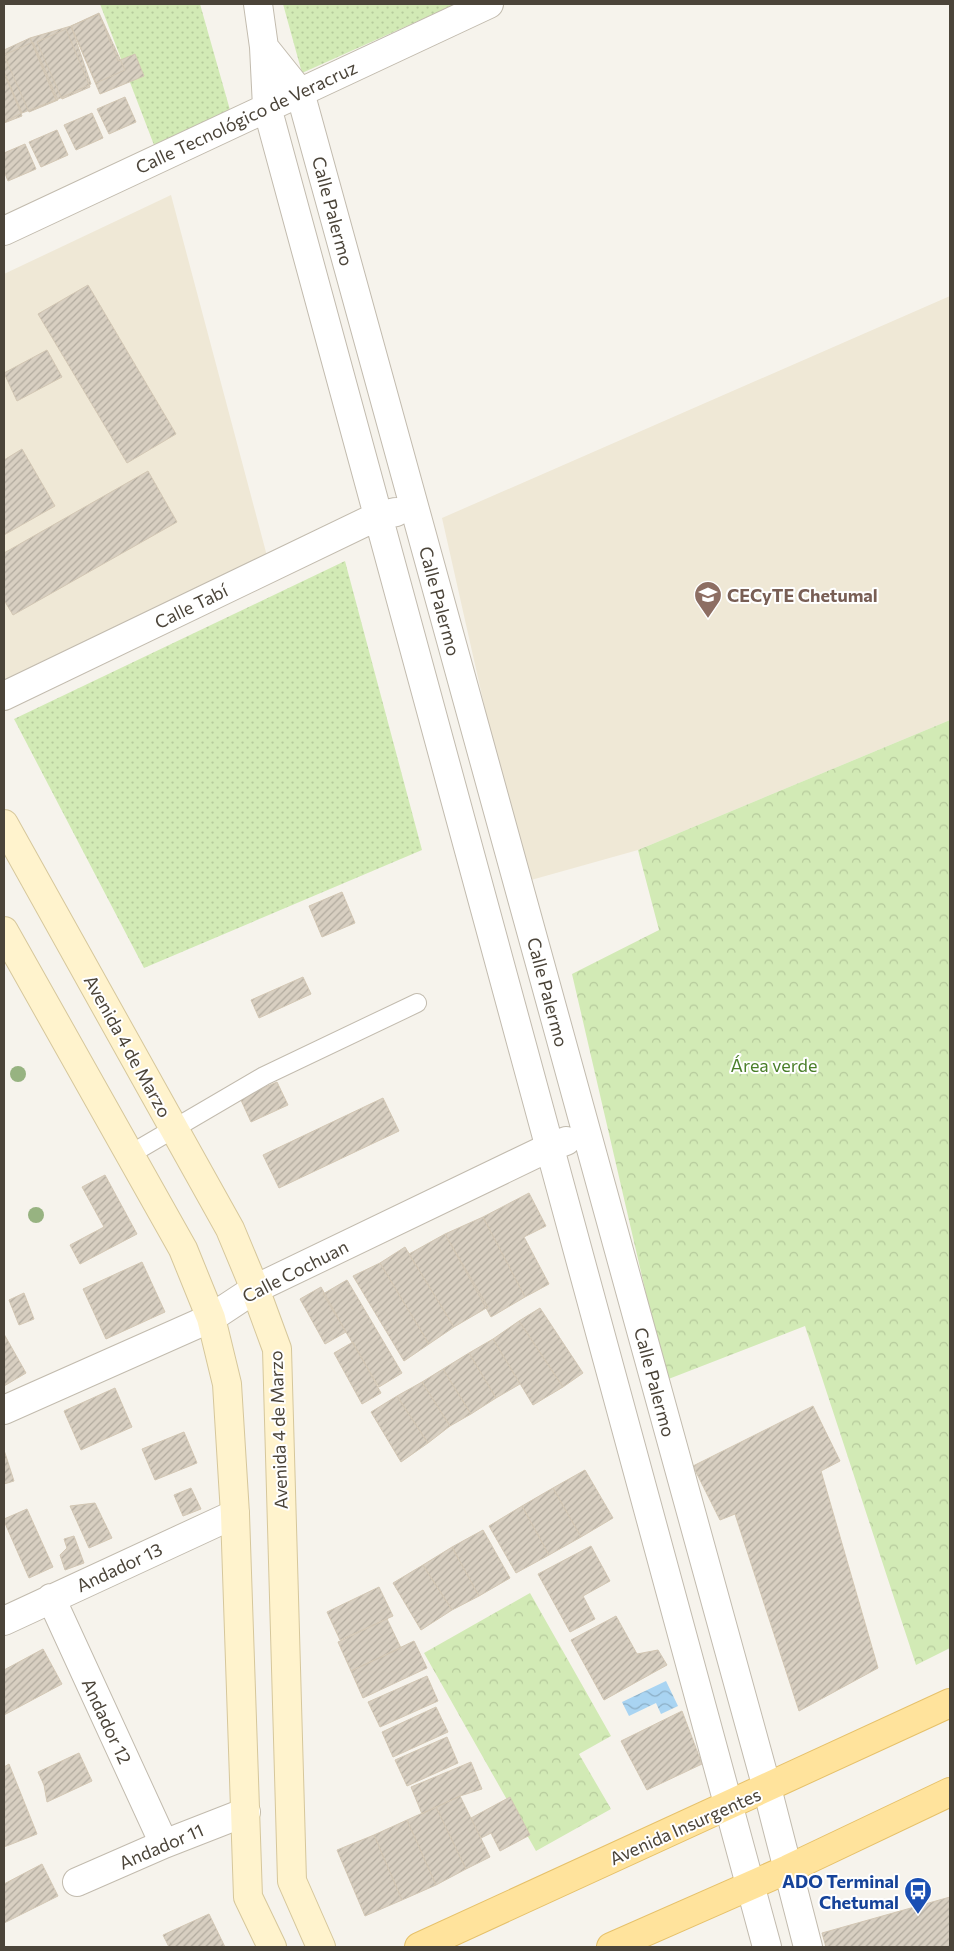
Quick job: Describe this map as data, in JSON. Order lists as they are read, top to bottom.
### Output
{
  "streets": {
    "main road": ["Avenida Insurgentes"],
    "street": [
      "Calle Tecnológico de Veracruz",
      "Calle Palermo",
      "Calle Tabí",
      "Avenida 4 de Marzo",
      "Calle Cochuan",
      "Andador 13",
      "Andador 12",
      "Andador 11"
    ]
  },
  "crossings": [
    ["Calle Tecnológico de Veracruz", "Calle Palermo"],
    ["Calle Palermo", "Calle Tabí"],
    ["Calle Palermo", "Calle Cochuan"],
    ["Calle Palermo", "Avenida Insurgentes"],
    ["Avenida 4 de Marzo", "Calle Cochuan"],
    ["Andador 13", "Andador 12"],
    ["Andador 12", "Andador 11"]
  ],
  "parks": ["Área verde"],
  "places": {
    "school or university": ["CECyTE Chetumal"],
    "bus stop": ["ADO Terminal Chetumal"]
  }
}
